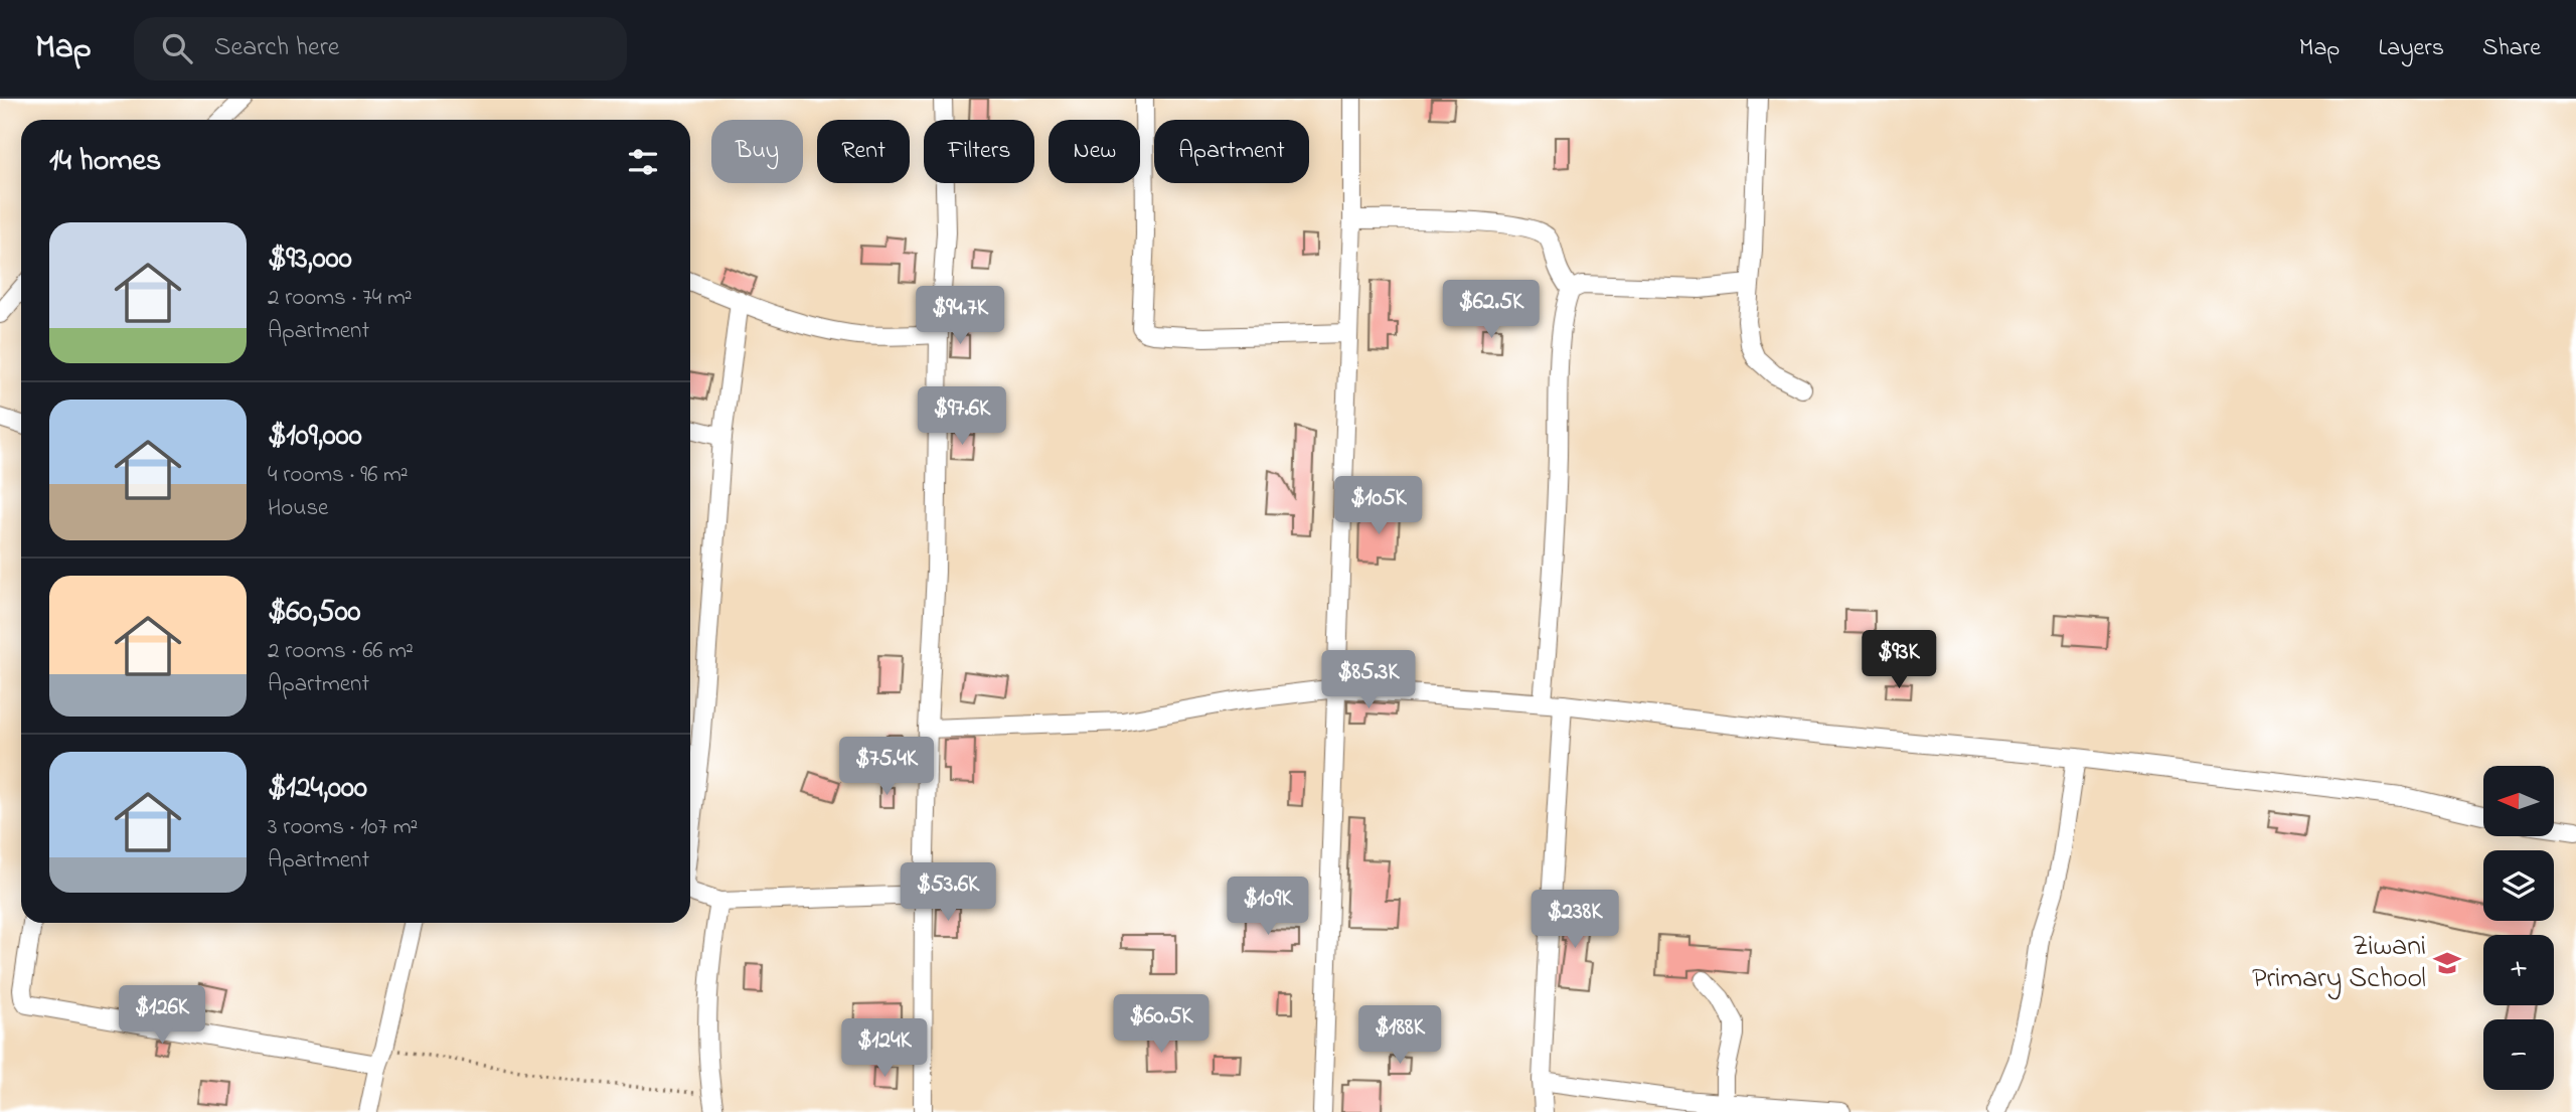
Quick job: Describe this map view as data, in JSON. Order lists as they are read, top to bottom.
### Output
{
  "places": {
    "school or university": ["Ziwani Primary School"]
  },
  "north": "left",
  "page": {
    "header": "Map",
    "search": "Search here",
    "nav": ["Map", "Layers", "Share"],
    "chip": [
      "Buy",
      "Rent",
      "Filters",
      "New",
      "Apartment"
    ],
    "heading": "14 homes",
    "list": [
      {
        "name": "$93,000",
        "note": "2 rooms · 74 m² · Apartment"
      },
      {
        "name": "$109,000",
        "note": "4 rooms · 96 m² · House"
      },
      {
        "name": "$60,500",
        "note": "2 rooms · 66 m² · Apartment"
      },
      {
        "name": "$124,000",
        "note": "3 rooms · 107 m² · Apartment"
      }
    ],
    "price": [
      "$62.5K",
      "$94.7K",
      "$97.6K",
      "$105K",
      "$93K",
      "$85.3K",
      "$75.4K",
      "$53.6K",
      "$109K",
      "$238K",
      "$126K",
      "$60.5K",
      "$188K",
      "$124K"
    ],
    "map_buttons": ["+", "−"]
  }
}
